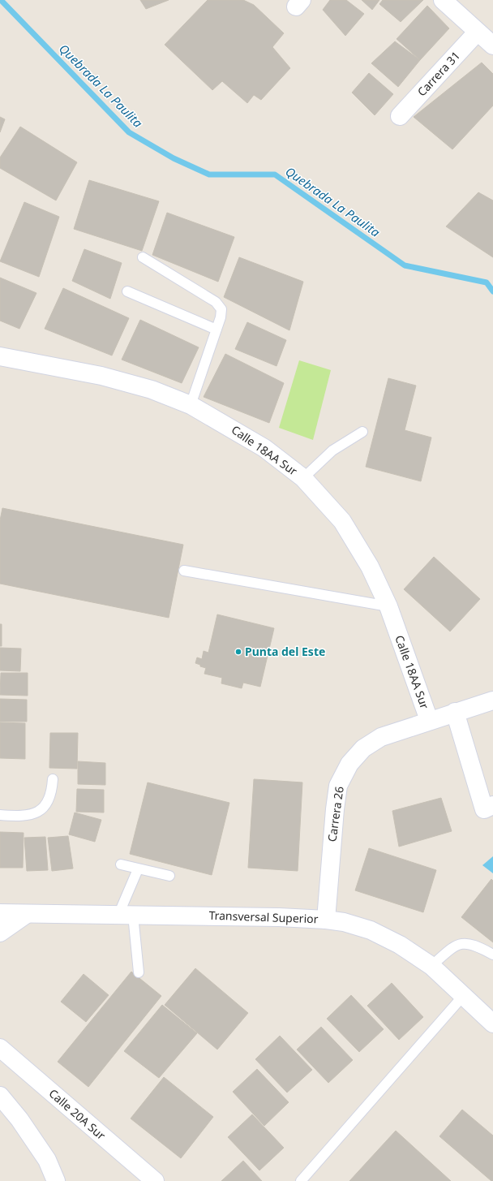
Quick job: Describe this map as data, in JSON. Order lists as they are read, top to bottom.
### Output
{
  "streets": {
    "street": [
      "Carrera 31",
      "Calle 18AA Sur",
      "Carrera 26",
      "Transversal Superior",
      "Calle 20A Sur"
    ]
  },
  "crossings": [
    ["Calle 18AA Sur", "Carrera 26"],
    ["Carrera 26", "Transversal Superior"]
  ],
  "water": ["Quebrada La Paulita"],
  "places": ["Punta del Este"]
}
